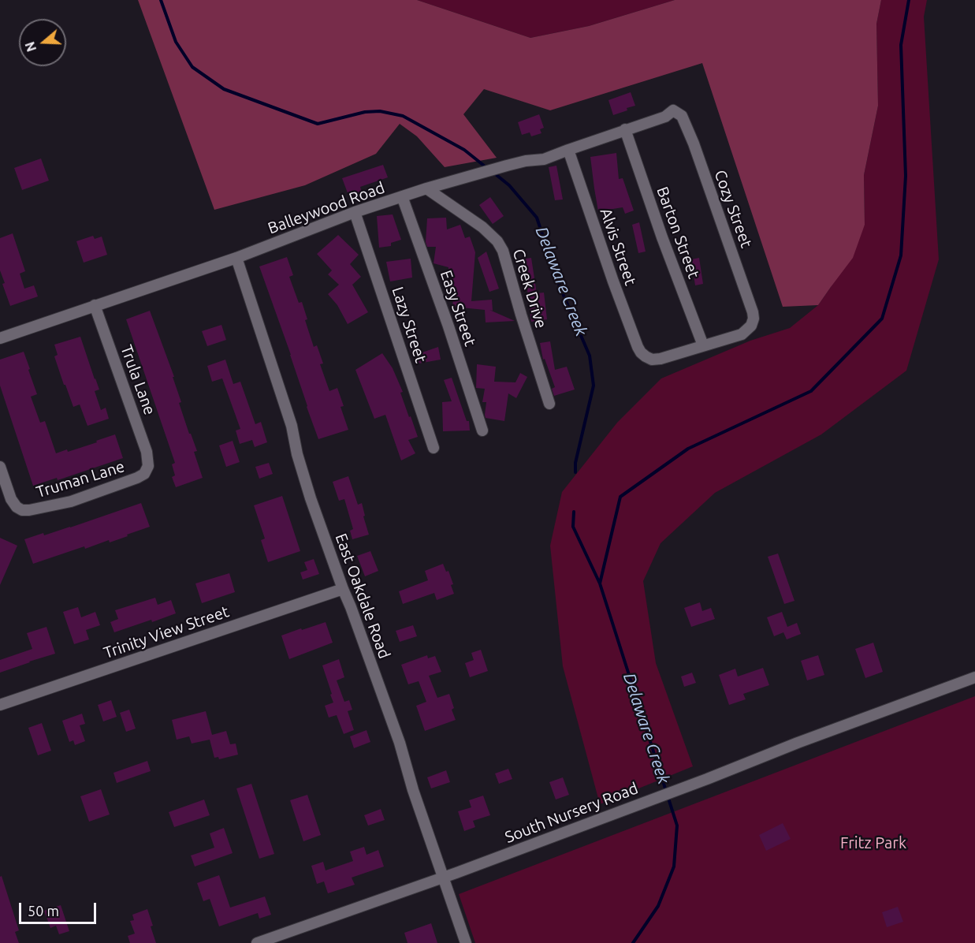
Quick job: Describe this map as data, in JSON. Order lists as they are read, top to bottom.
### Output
{
  "streets": {
    "street": [
      "Balleywood Road",
      "Cozy Street",
      "Barton Street",
      "Alvis Street",
      "Creek Drive",
      "Easy Street",
      "Lazy Street",
      "Trula Lane",
      "Truman Lane",
      "East Oakdale Road",
      "Trinity View Street",
      "South Nursery Road"
    ]
  },
  "crossings": [
    ["Balleywood Road", "Cozy Street"],
    ["Balleywood Road", "Barton Street"],
    ["Balleywood Road", "Alvis Street"],
    ["Balleywood Road", "Creek Drive"],
    ["Balleywood Road", "Easy Street"],
    ["Balleywood Road", "Lazy Street"],
    ["Balleywood Road", "Trula Lane"],
    ["Balleywood Road", "East Oakdale Road"],
    ["Cozy Street", "Barton Street"],
    ["Cozy Street", "Alvis Street"],
    ["Barton Street", "Alvis Street"],
    ["Trula Lane", "Truman Lane"],
    ["East Oakdale Road", "Trinity View Street"],
    ["East Oakdale Road", "South Nursery Road"]
  ],
  "water": ["Delaware Creek"],
  "parks": ["Fritz Park"],
  "scale_bar": "50 m",
  "north": "left"
}
